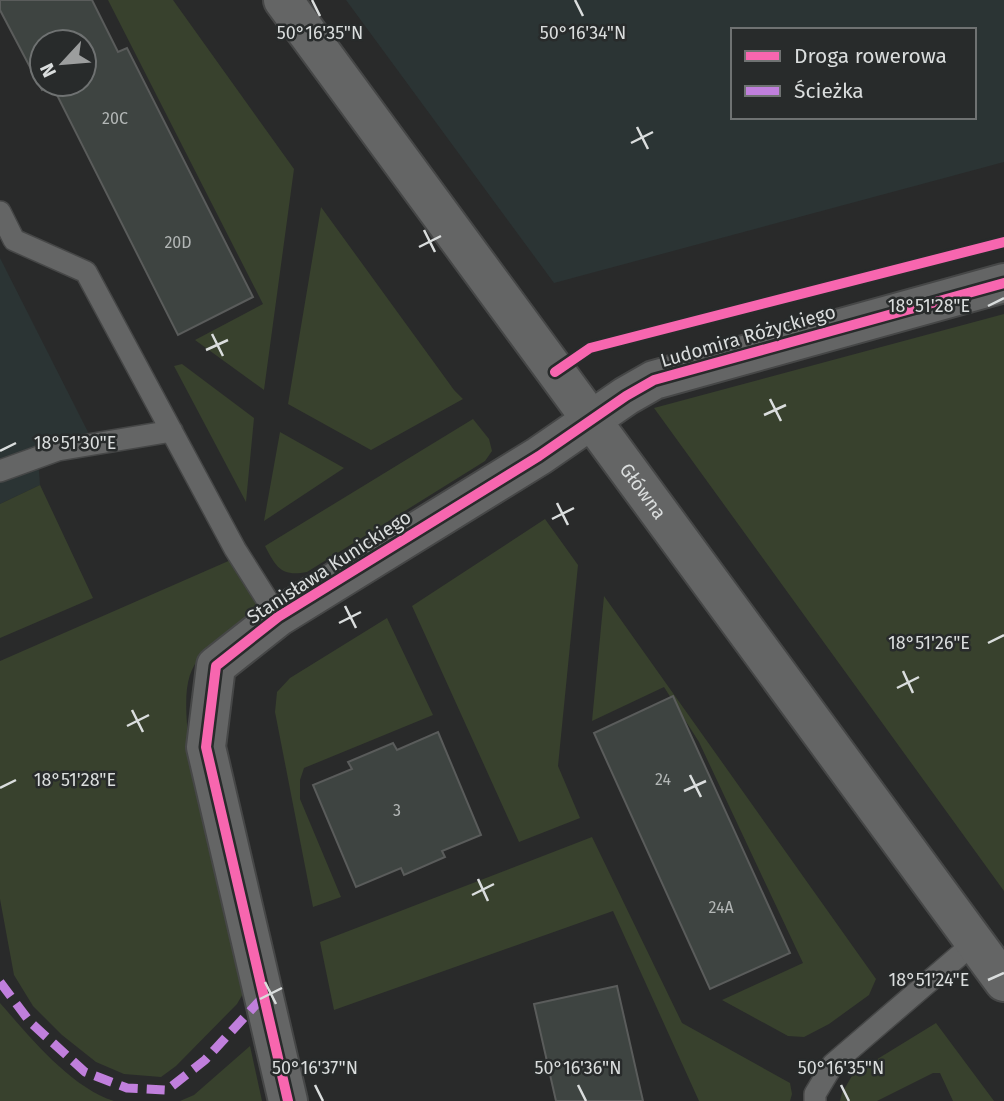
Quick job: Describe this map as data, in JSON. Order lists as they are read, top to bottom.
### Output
{
  "streets": {
    "street": ["Ludomira Różyckiego", "Główna", "Stanisława Kunickiego"]
  },
  "crossings": [
    ["Ludomira Różyckiego", "Główna"],
    ["Ludomira Różyckiego", "Stanisława Kunickiego"],
    ["Główna", "Stanisława Kunickiego"]
  ],
  "house_numbers": [
    "20C",
    "20D",
    "24",
    "3",
    "24A"
  ],
  "legend": ["Droga rowerowa", "Ścieżka"],
  "north": "bottom left",
  "coordinates": [
    "50°16'35\"N",
    "50°16'34\"N",
    "18°51'28\"E",
    "18°51'30\"E",
    "18°51'26\"E",
    "18°51'24\"E",
    "50°16'37\"N",
    "50°16'36\"N"
  ]
}
